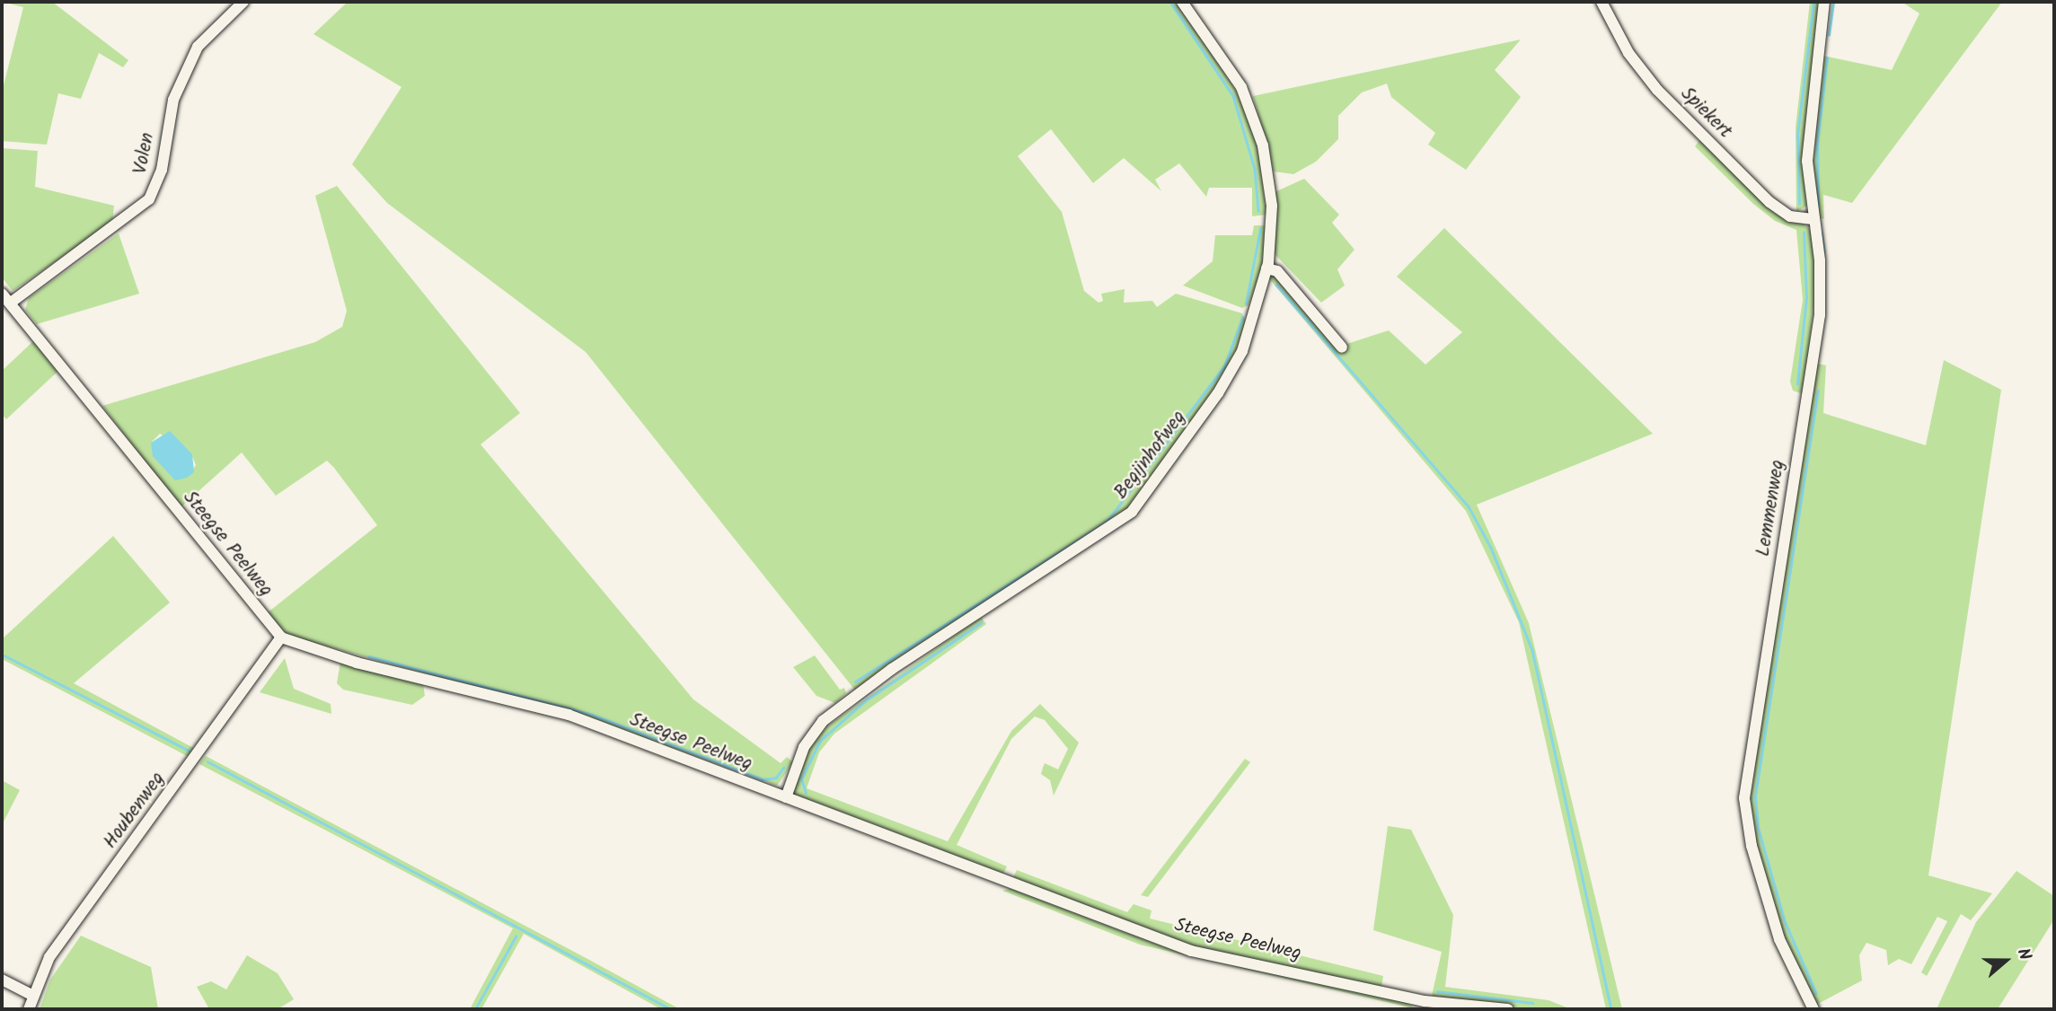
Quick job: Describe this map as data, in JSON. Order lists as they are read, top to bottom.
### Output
{
  "streets": {
    "street": [
      "Spiekert",
      "Volen",
      "Begijnhofweg",
      "Lemmenweg",
      "Steegse Peelweg",
      "Houbenweg"
    ]
  },
  "crossings": [
    ["Spiekert", "Lemmenweg"],
    ["Volen", "Steegse Peelweg"],
    ["Begijnhofweg", "Steegse Peelweg"],
    ["Steegse Peelweg", "Houbenweg"]
  ],
  "north": "right"
}
